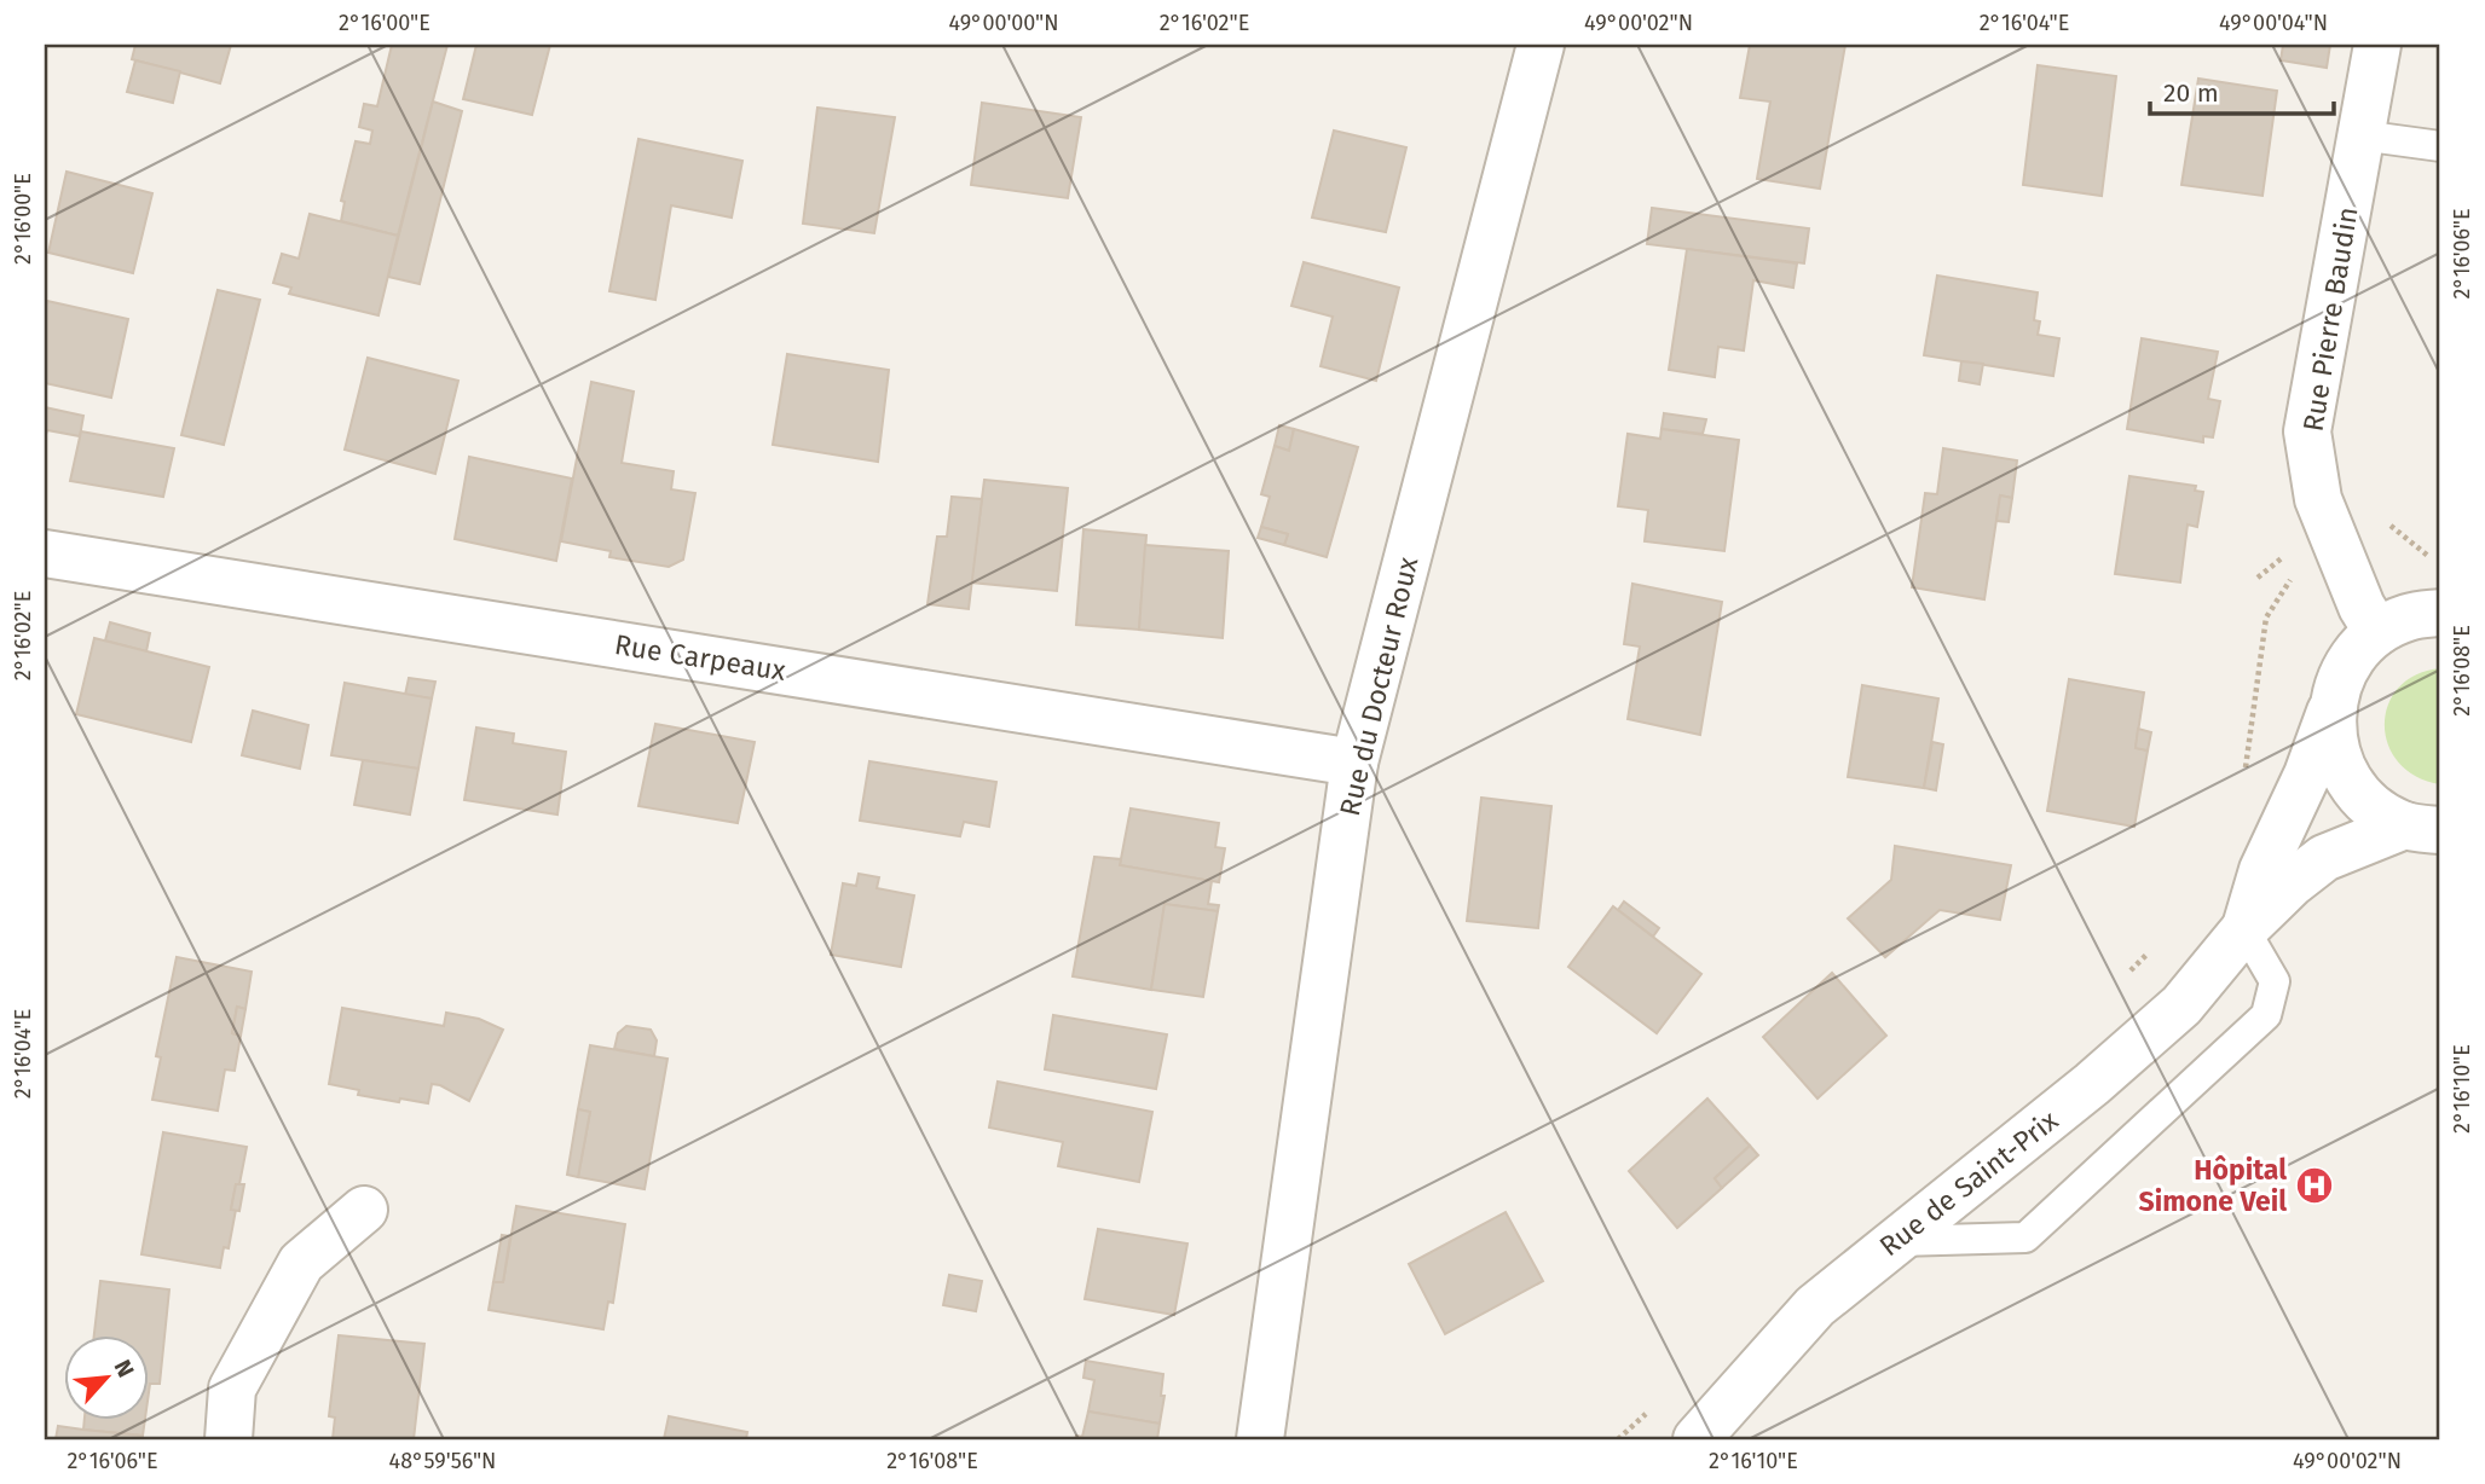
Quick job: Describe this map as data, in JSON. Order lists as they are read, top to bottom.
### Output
{
  "streets": {
    "street": [
      "Rue Pierre Baudin",
      "Rue Carpeaux",
      "Rue du Docteur Roux",
      "Rue de Saint-Prix"
    ]
  },
  "crossings": [
    ["Rue Pierre Baudin", "Rue de Saint-Prix"],
    ["Rue Carpeaux", "Rue du Docteur Roux"]
  ],
  "places": {
    "hospital": ["Hôpital Simone Veil"]
  },
  "scale_bar": "20 m",
  "north": "top right",
  "coordinates": [
    "2°16'00\"E",
    "49°00'00\"N",
    "2°16'02\"E",
    "49°00'02\"N",
    "2°16'04\"E",
    "49°00'04\"N",
    "2°16'06\"E",
    "2°16'08\"E",
    "2°16'10\"E",
    "48°59'56\"N"
  ]
}
